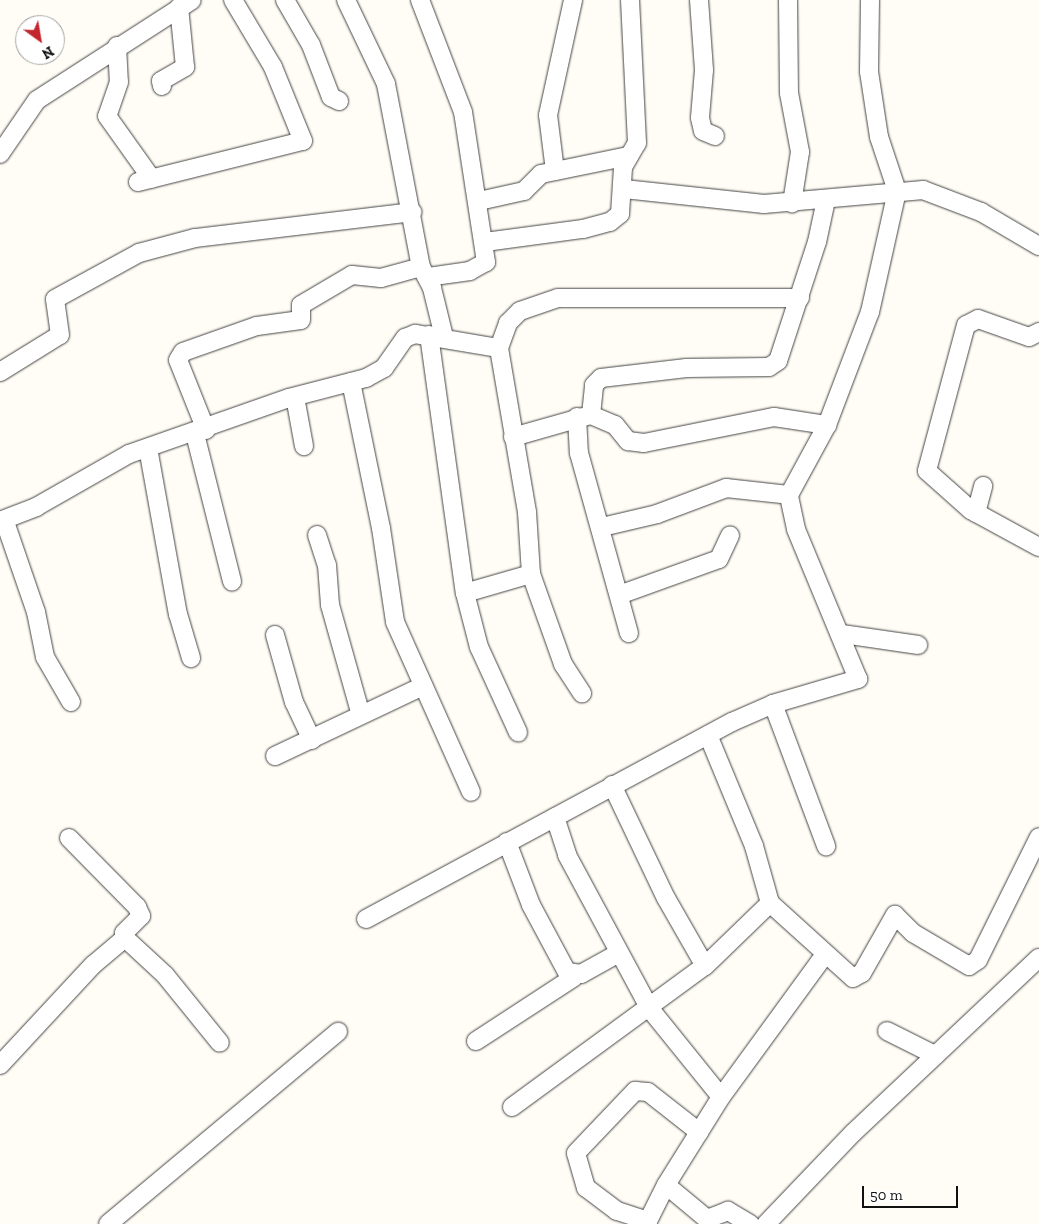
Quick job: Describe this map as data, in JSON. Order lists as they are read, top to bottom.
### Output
{
  "scale_bar": "50 m",
  "north": "bottom right"
}
